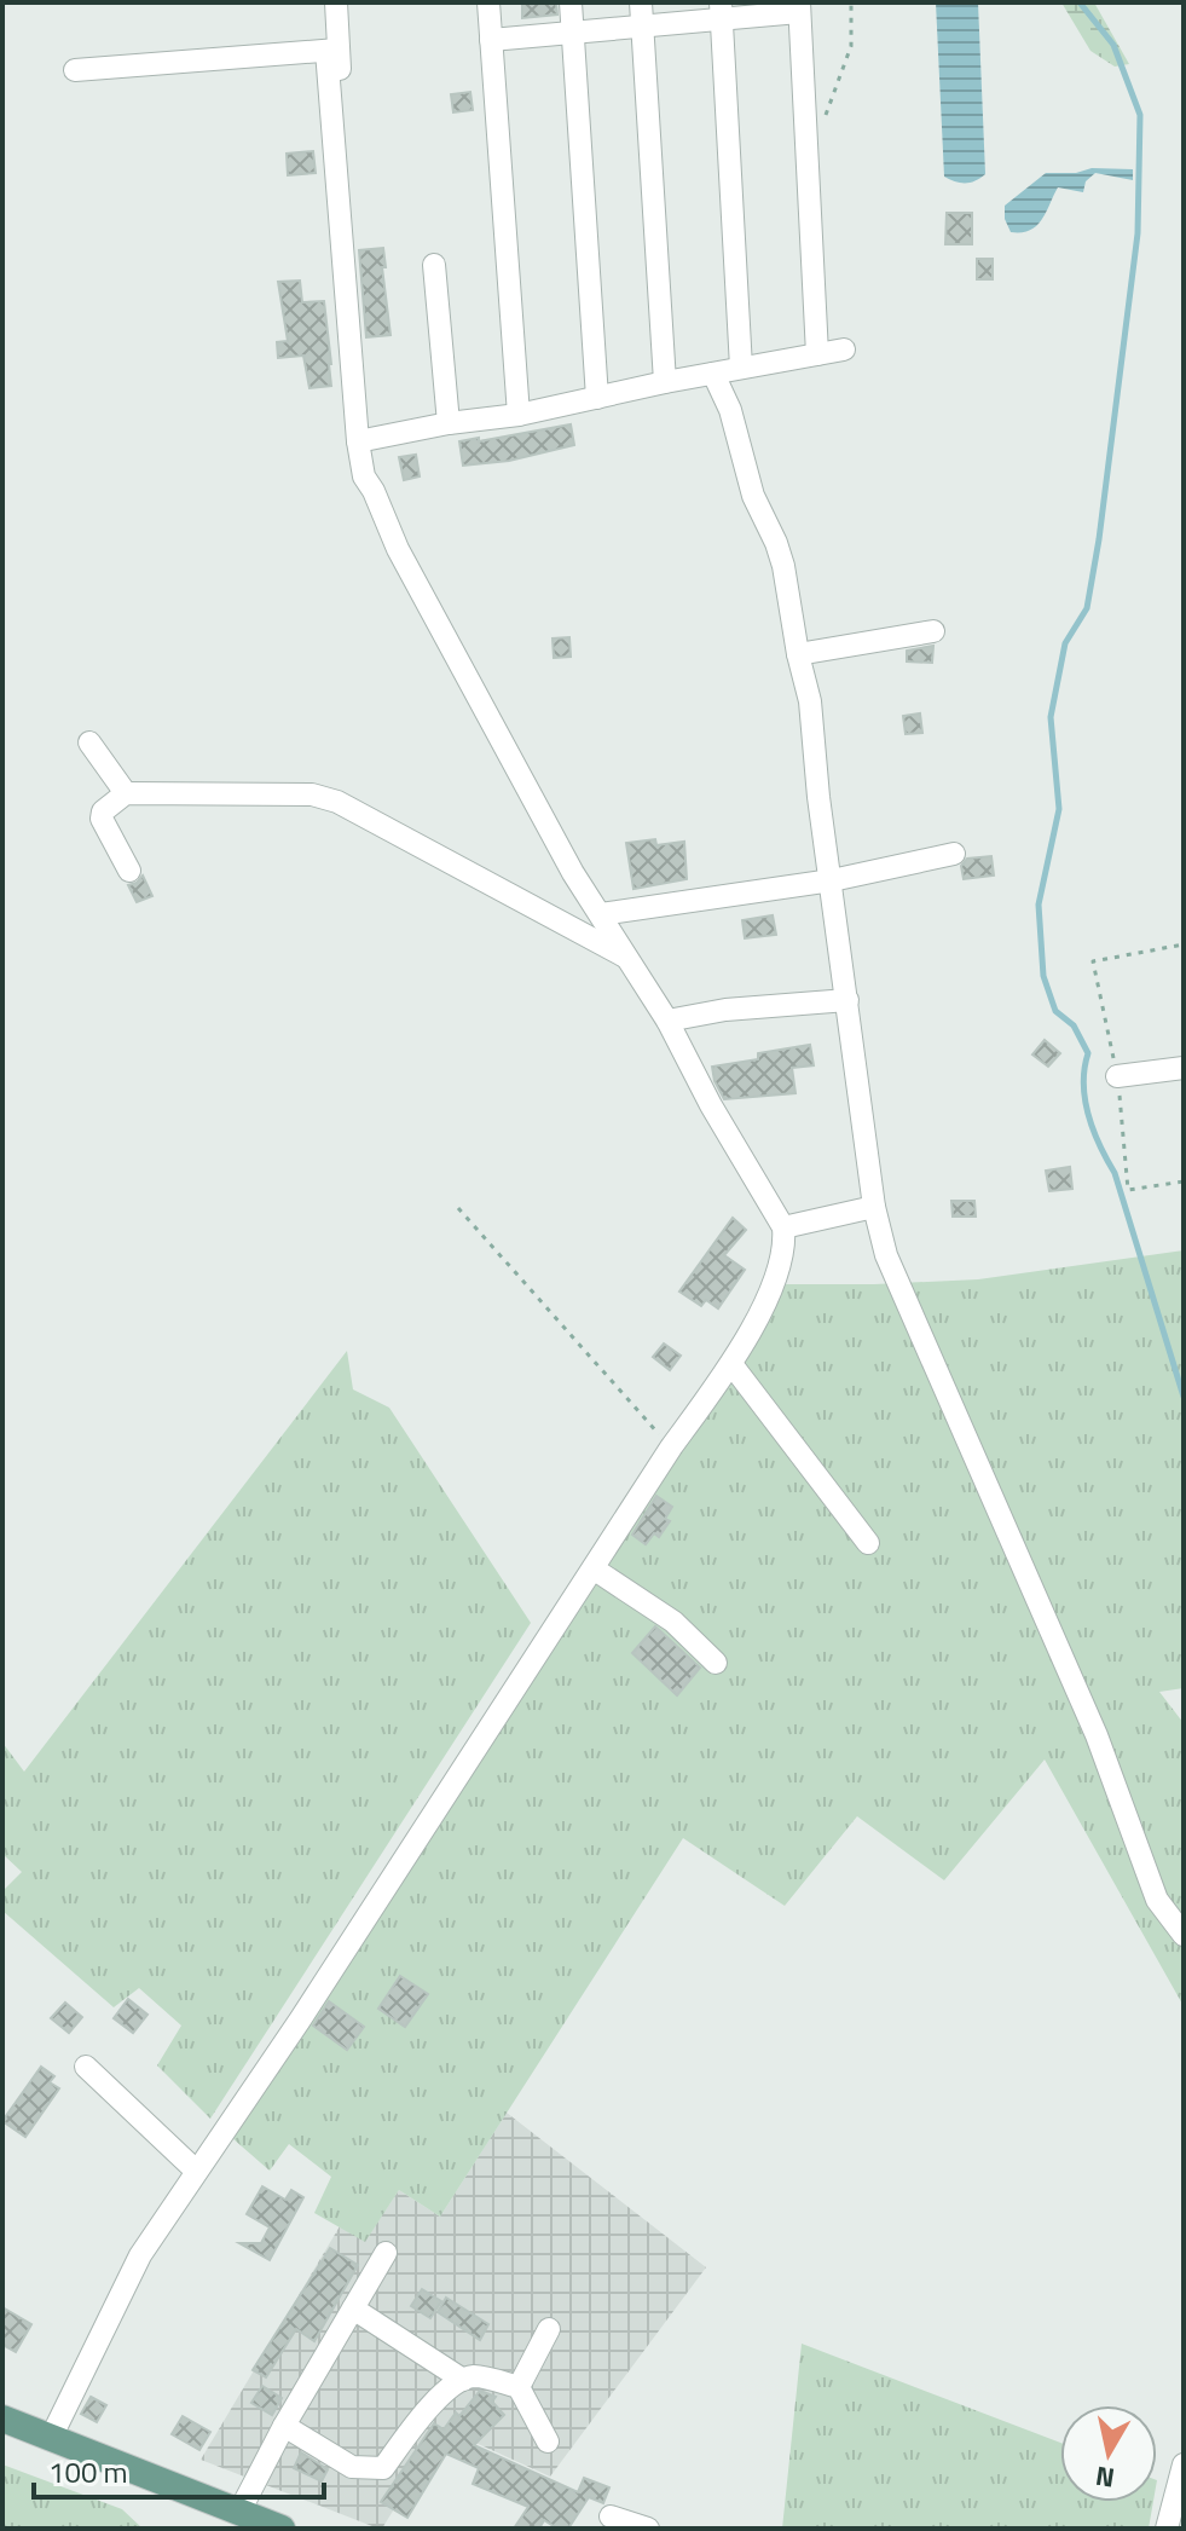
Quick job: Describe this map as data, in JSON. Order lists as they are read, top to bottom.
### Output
{
  "scale_bar": "100 m",
  "north": "bottom"
}
